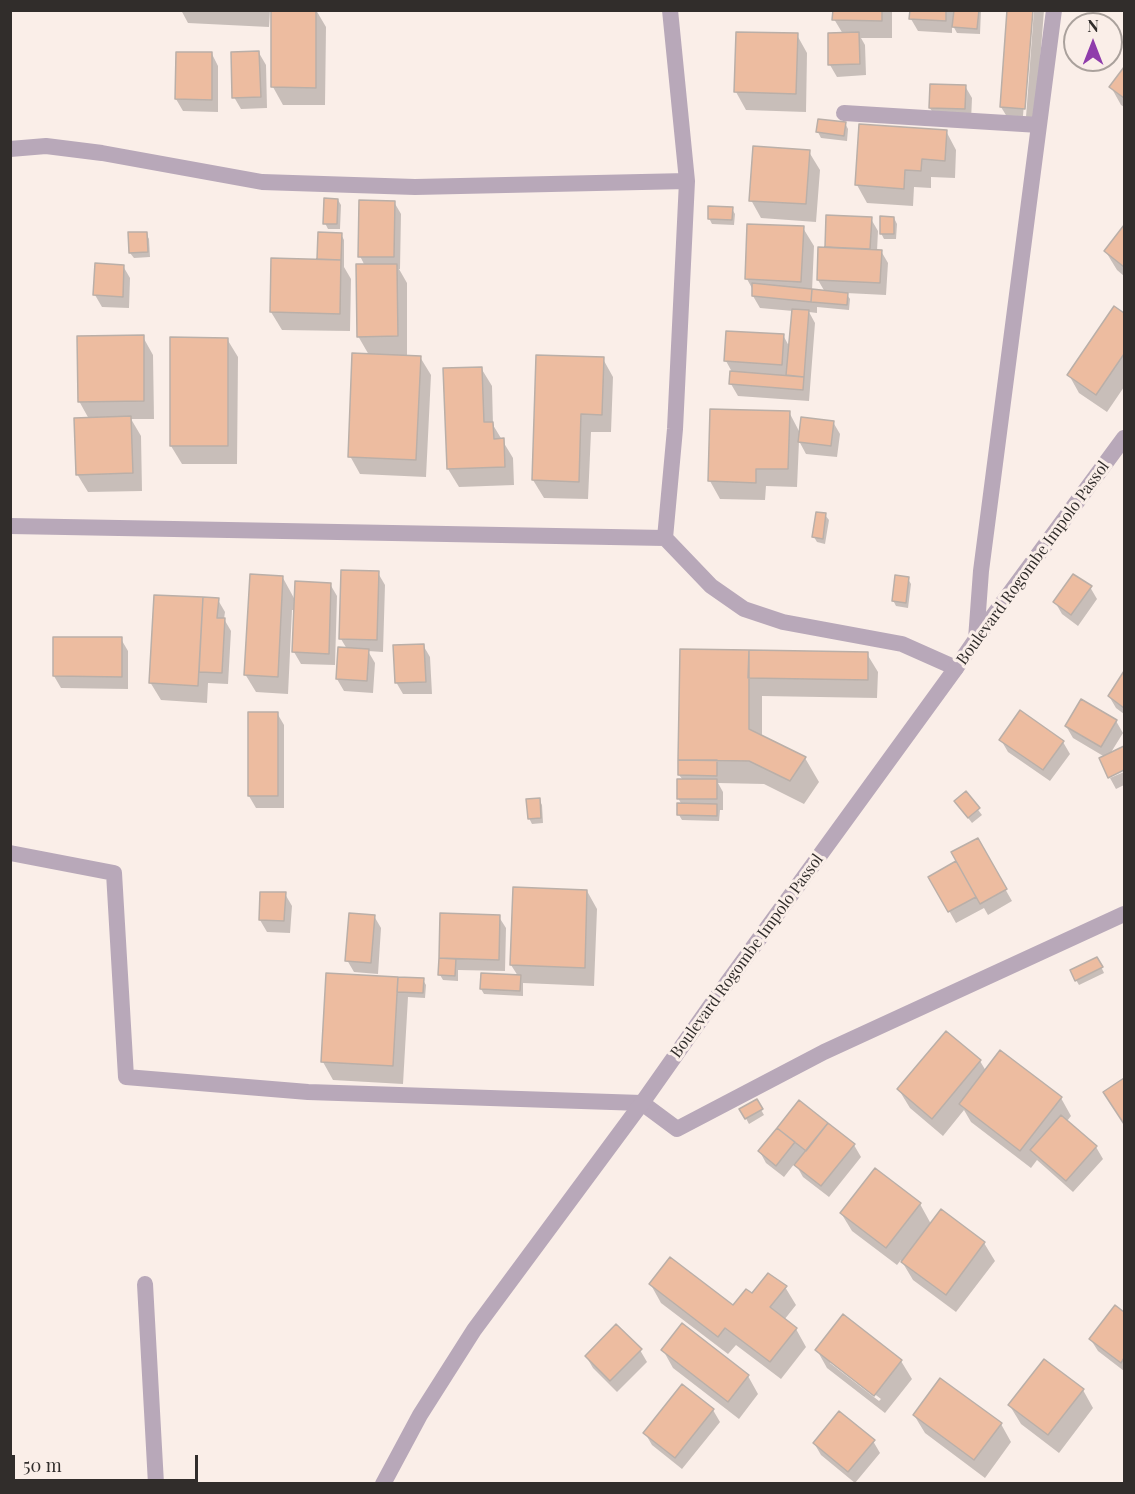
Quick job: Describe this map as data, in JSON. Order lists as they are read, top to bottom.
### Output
{
  "streets": {
    "street": ["Boulevard Rogombe Impolo Passol"]
  },
  "scale_bar": "50 m",
  "north": "top"
}
